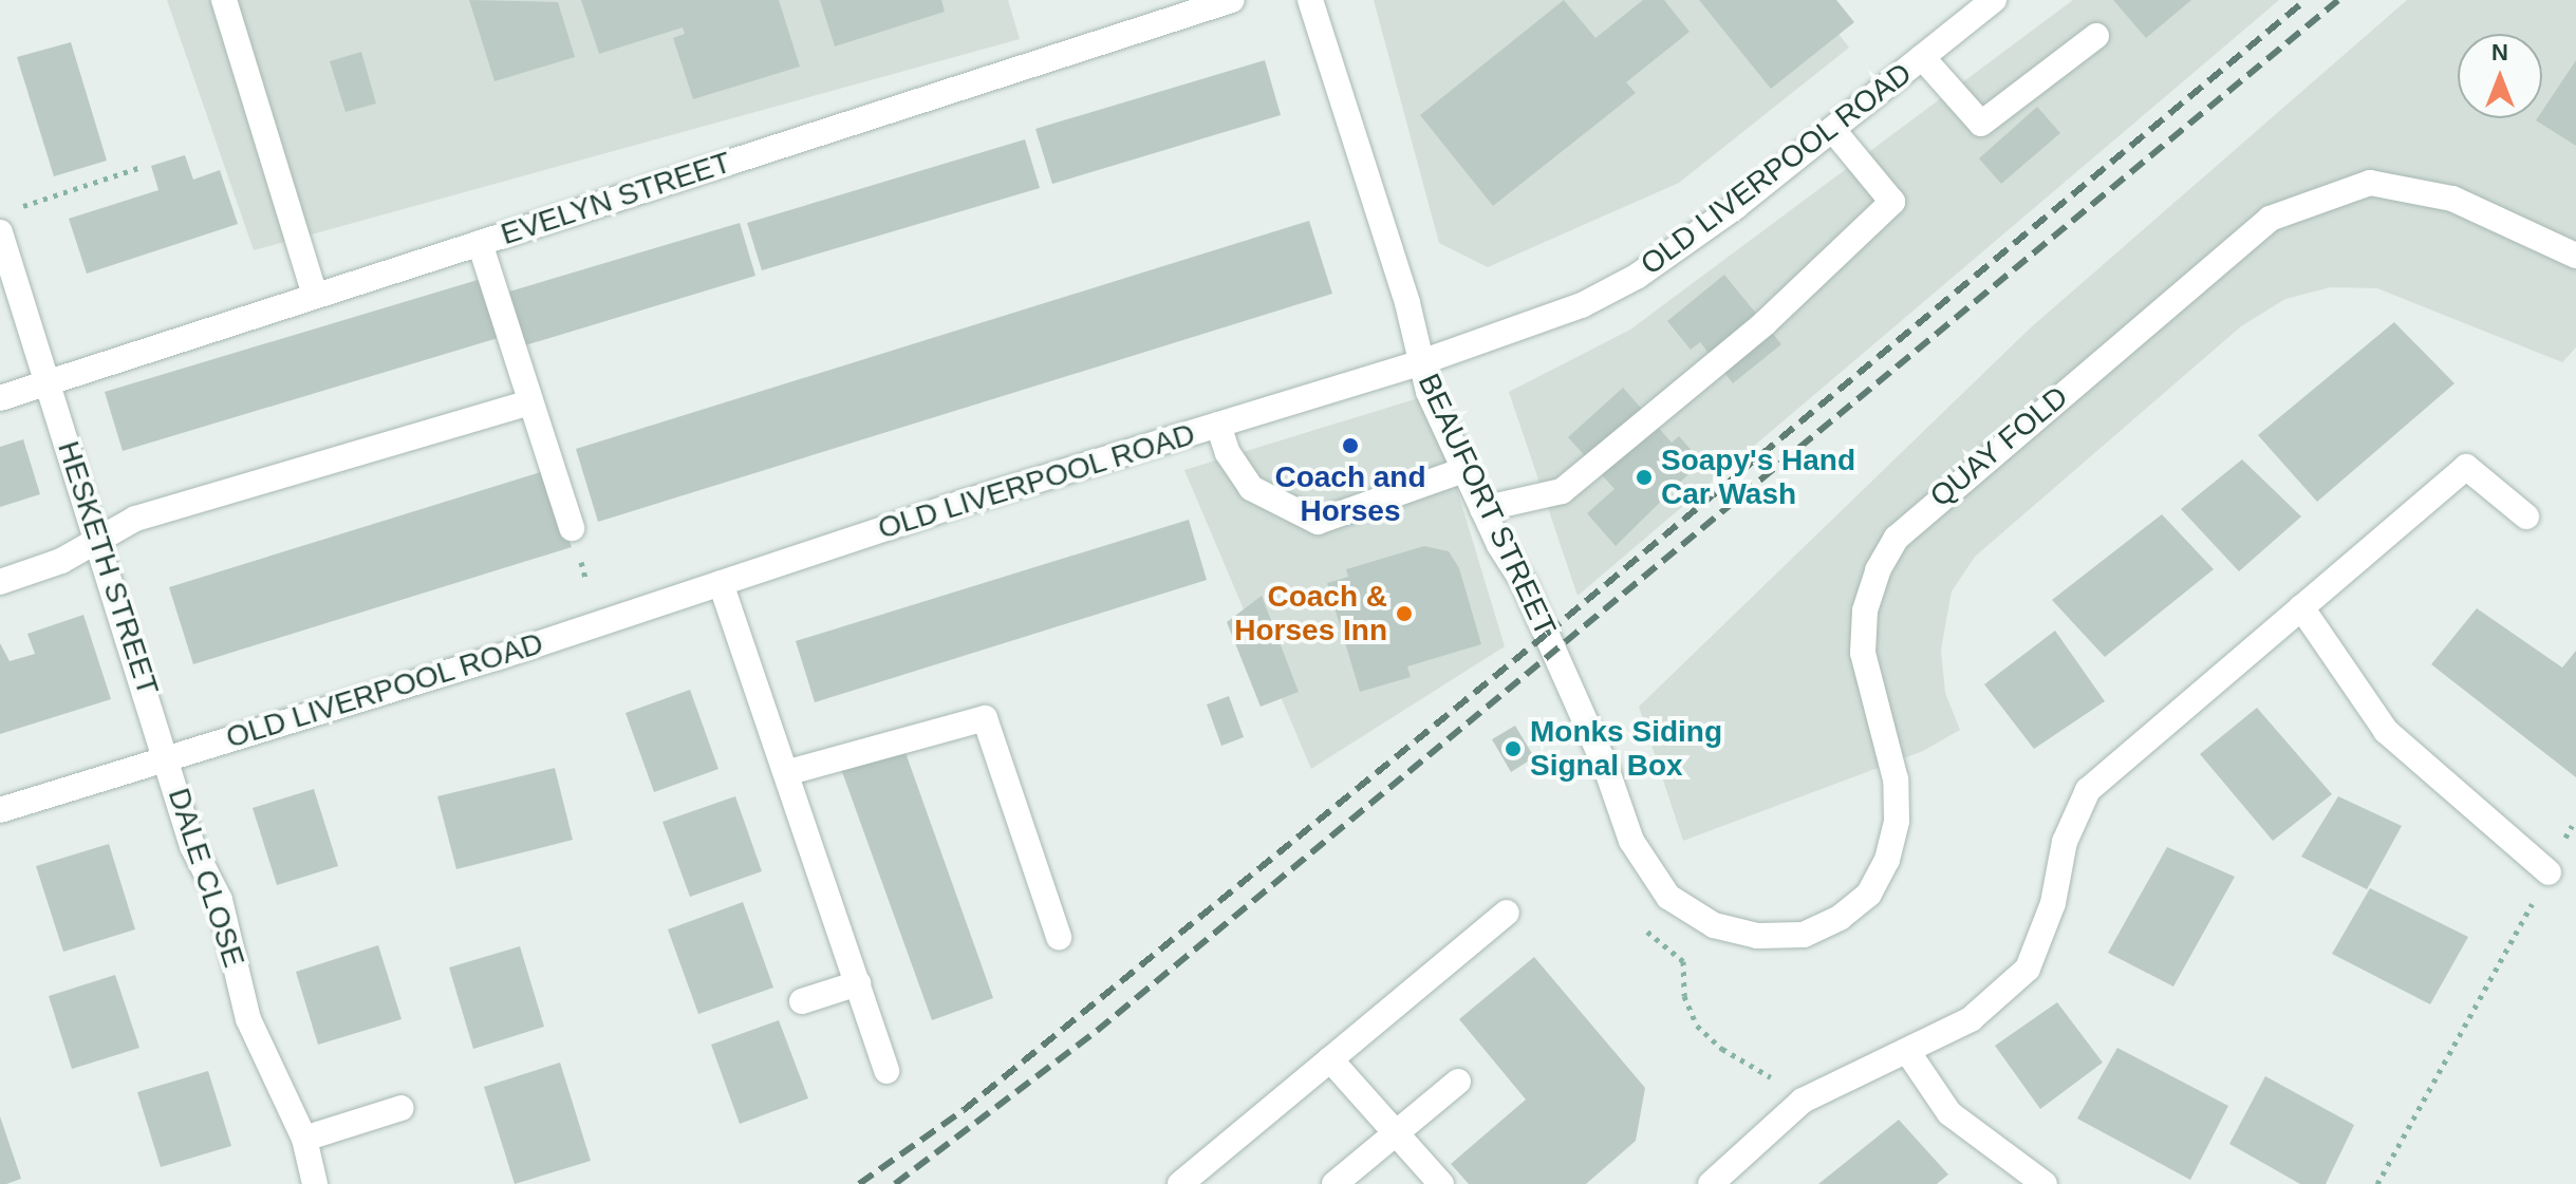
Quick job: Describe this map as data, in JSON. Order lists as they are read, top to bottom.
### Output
{
  "streets": {
    "street": [
      "OLD LIVERPOOL ROAD",
      "EVELYN STREET",
      "QUAY FOLD",
      "BEAUFORT STREET",
      "HESKETH STREET",
      "DALE CLOSE"
    ]
  },
  "crossings": [
    ["OLD LIVERPOOL ROAD", "BEAUFORT STREET"],
    ["OLD LIVERPOOL ROAD", "HESKETH STREET"],
    ["OLD LIVERPOOL ROAD", "DALE CLOSE"],
    ["EVELYN STREET", "HESKETH STREET"],
    ["QUAY FOLD", "BEAUFORT STREET"],
    ["HESKETH STREET", "DALE CLOSE"]
  ],
  "places": [
    "Coach and Horses",
    "Soapy's Hand Car Wash",
    "Coach & Horses Inn",
    "Monks Siding Signal Box"
  ],
  "north": "top"
}
